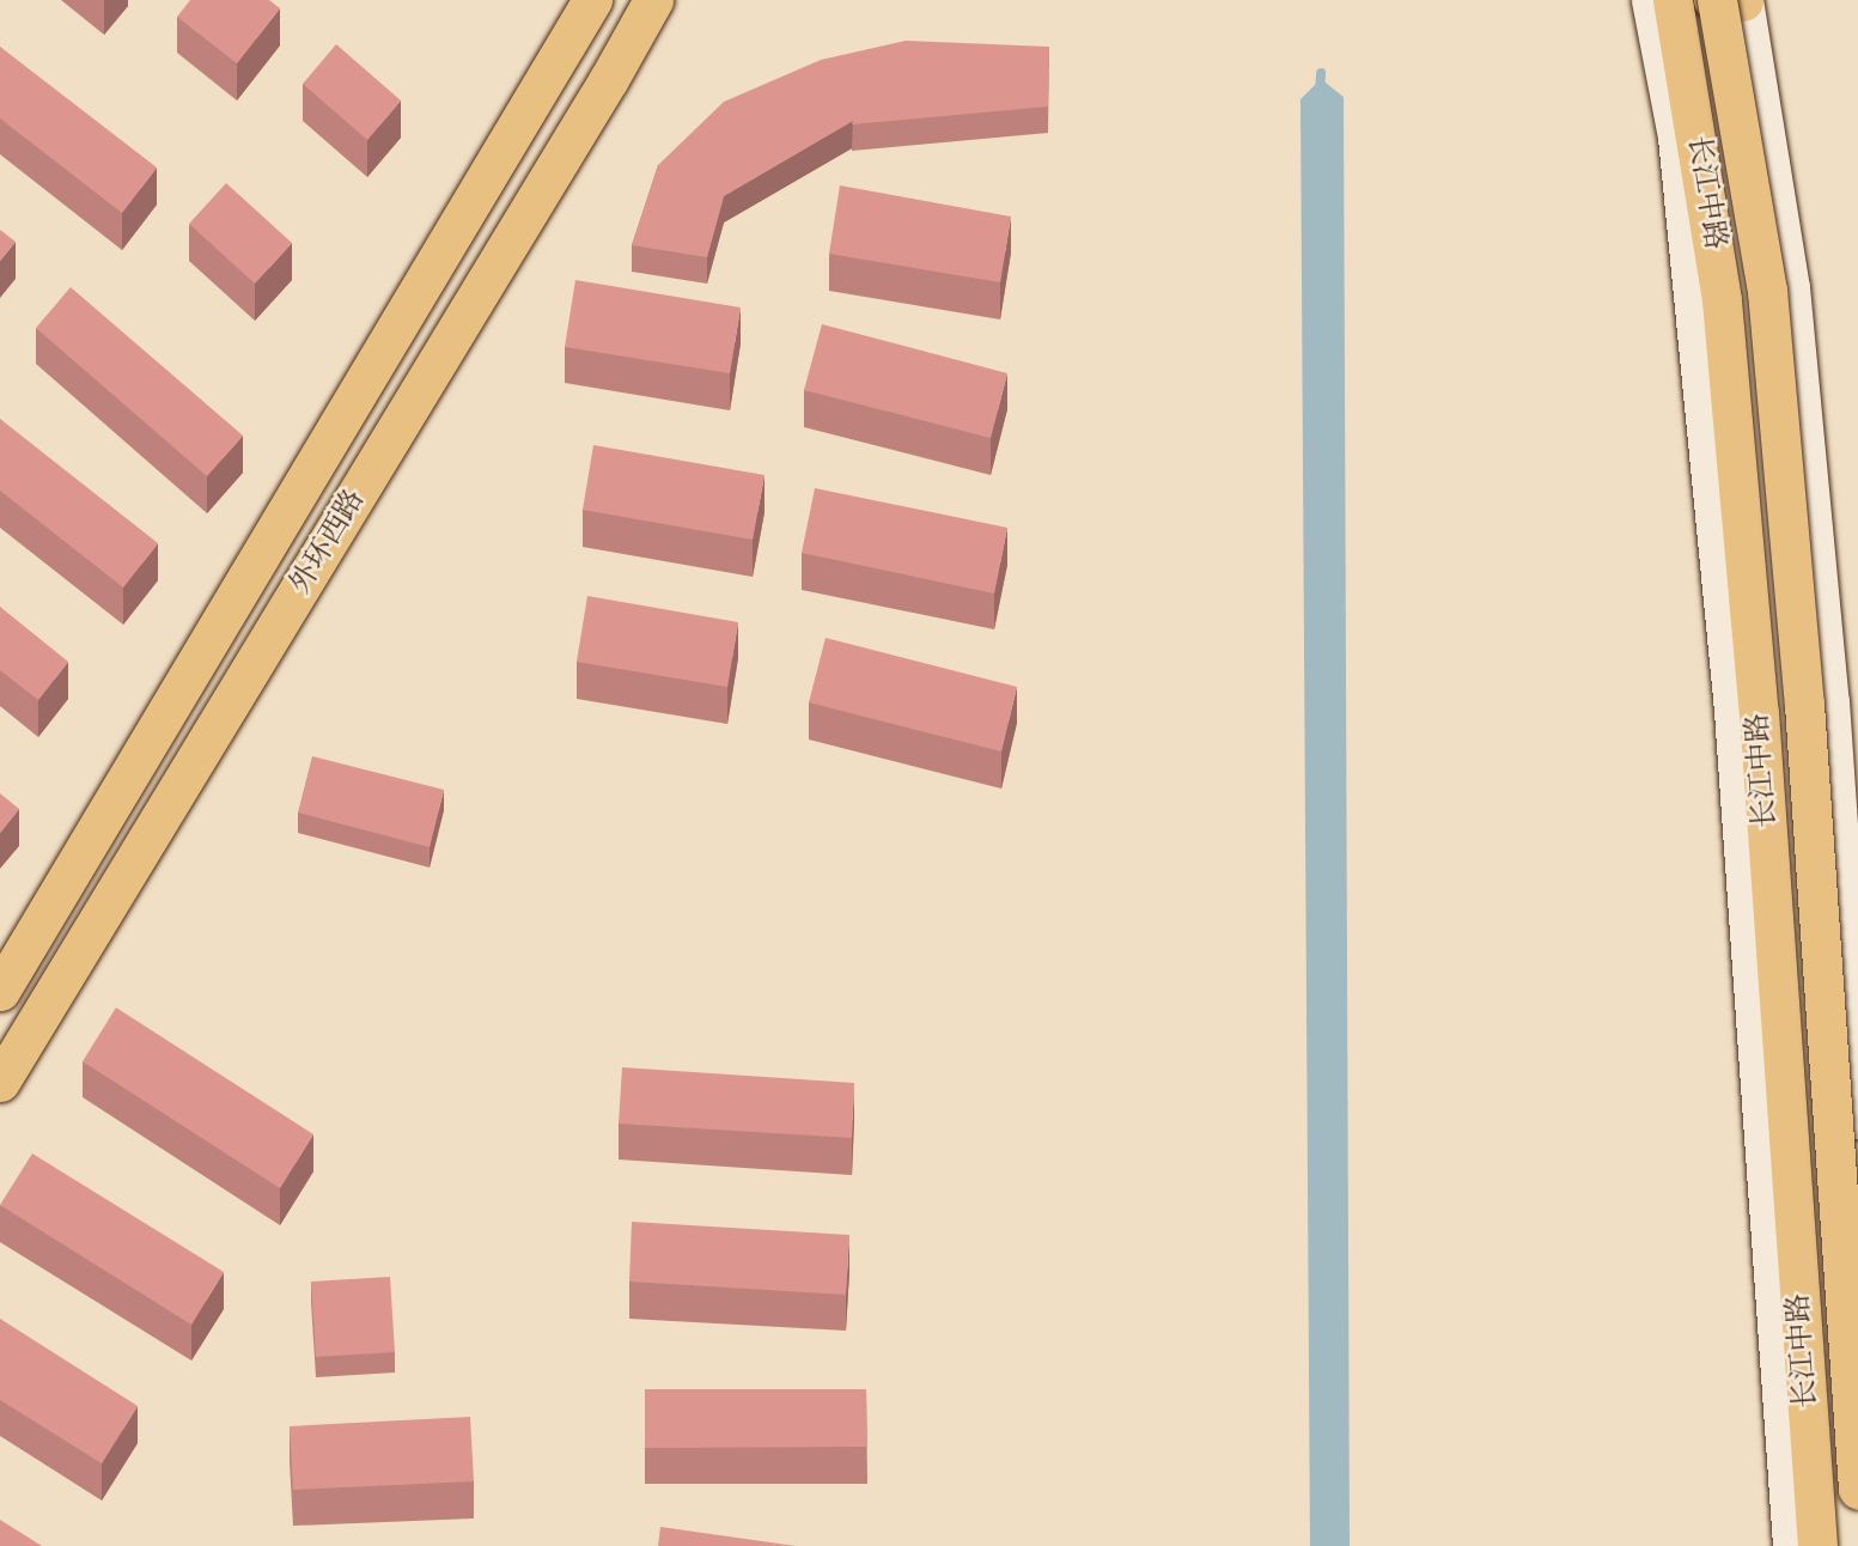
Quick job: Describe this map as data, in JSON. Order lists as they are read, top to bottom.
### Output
{
  "streets": {
    "main road": ["长江中路", "外环西路"]
  }
}
